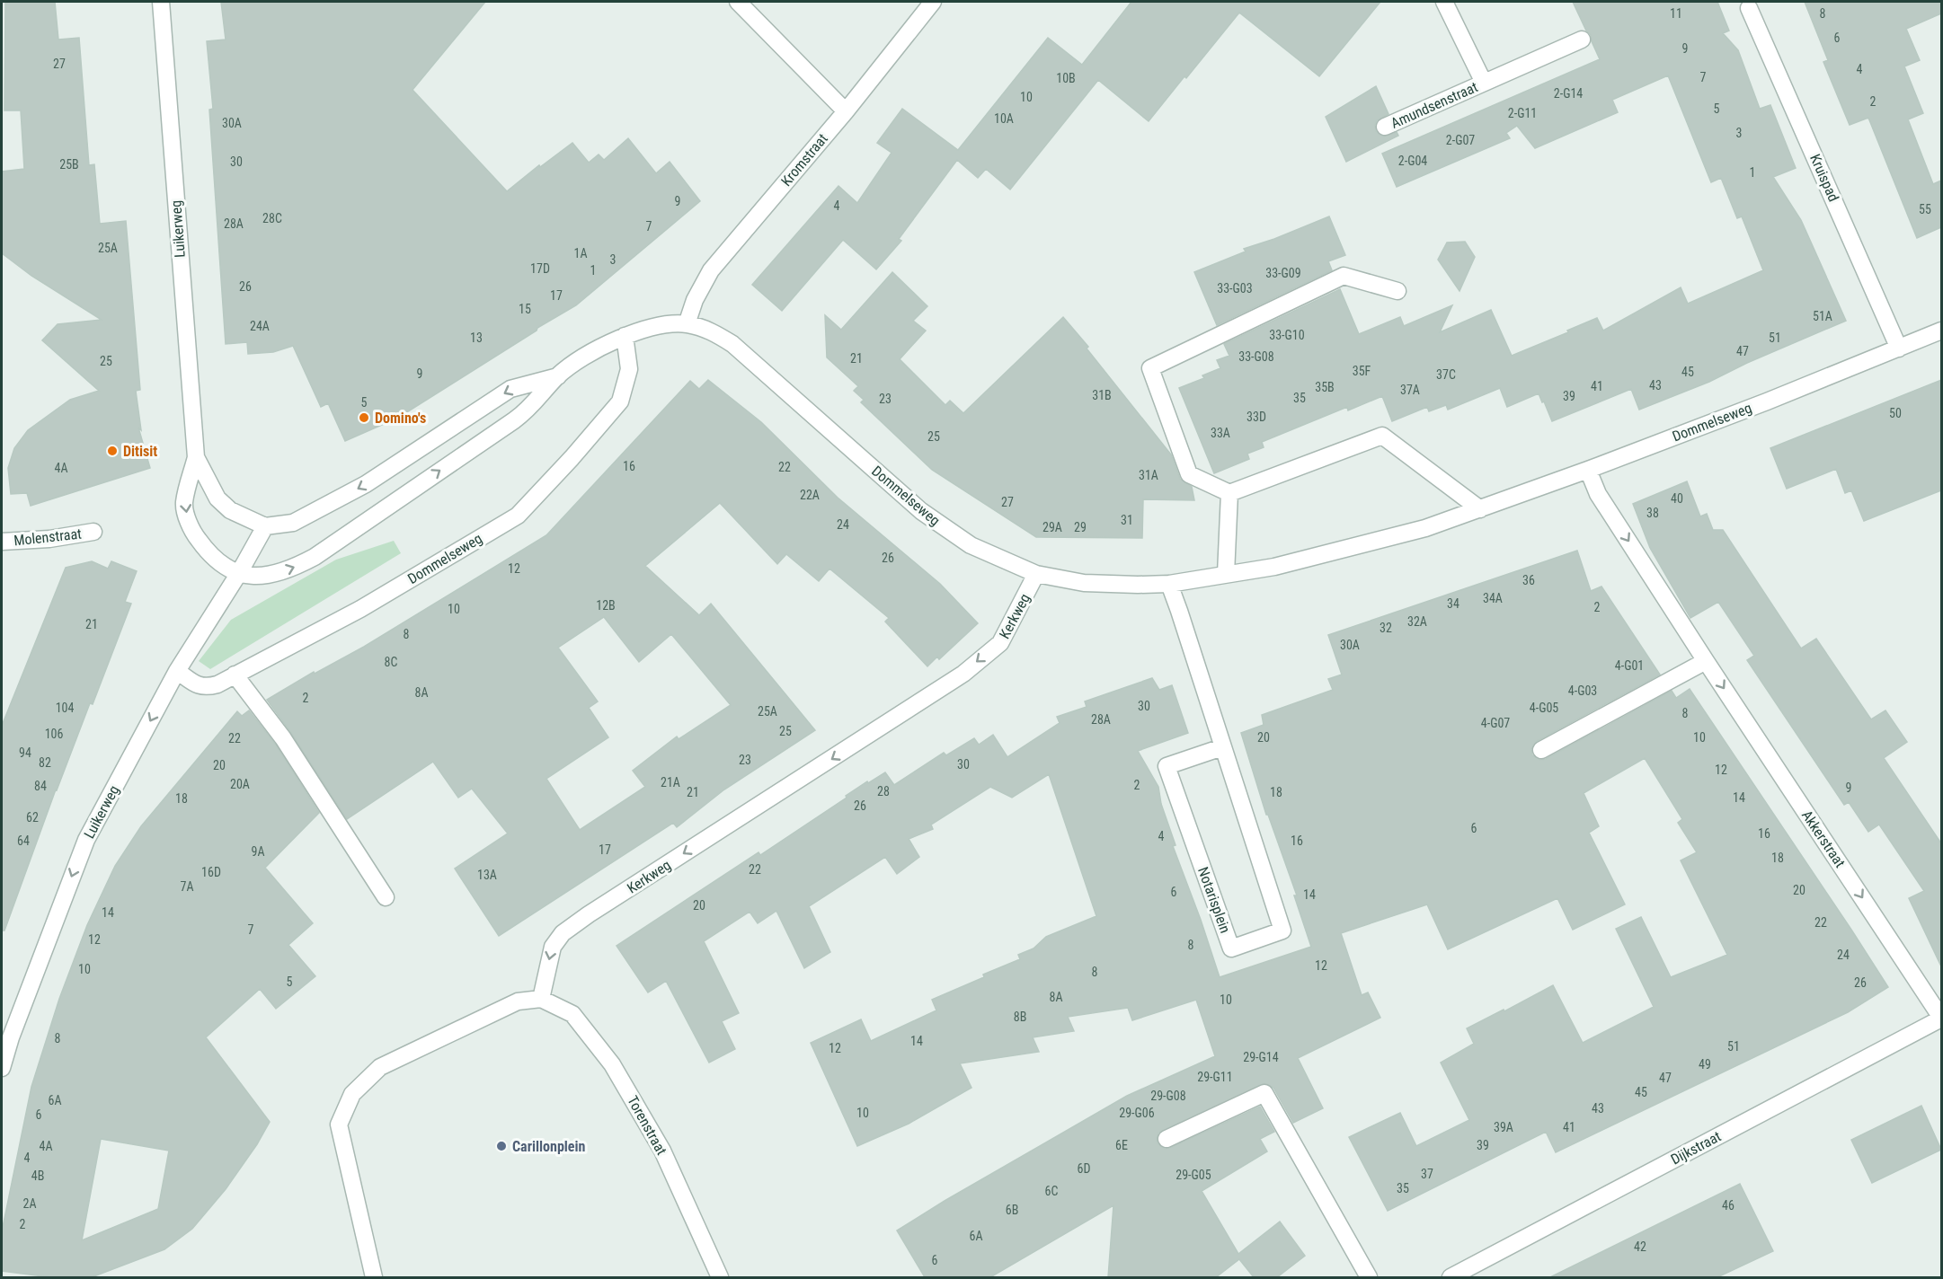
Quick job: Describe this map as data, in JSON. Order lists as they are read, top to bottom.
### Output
{
  "streets": {
    "street": [
      "Amundsenstraat",
      "Kromstraat",
      "Kruispad",
      "Luikerweg",
      "Dommelseweg",
      "Molenstraat",
      "Kerkweg",
      "Akkerstraat",
      "Notarisplein",
      "Torenstraat",
      "Dijkstraat"
    ]
  },
  "crossings": [
    ["Kromstraat", "Dommelseweg"],
    ["Kruispad", "Dommelseweg"],
    ["Luikerweg", "Dommelseweg"],
    ["Dommelseweg", "Kerkweg"],
    ["Dommelseweg", "Akkerstraat"],
    ["Dommelseweg", "Notarisplein"],
    ["Kerkweg", "Torenstraat"],
    ["Akkerstraat", "Dijkstraat"]
  ],
  "one_way": ["Luikerweg", "Kerkweg", "Akkerstraat"],
  "places": ["Domino's", "Ditisit", "Carillonplein"],
  "house_numbers": [
    "11",
    "8",
    "6",
    "9",
    "27",
    "4",
    "7",
    "10B",
    "2-G14",
    "10",
    "2",
    "5",
    "2-G11",
    "10A",
    "30A",
    "3",
    "2-G07",
    "2-G04",
    "30",
    "25B",
    "1",
    "9",
    "4",
    "55",
    "28C",
    "28A",
    "7",
    "25A",
    "1A",
    "3",
    "17D",
    "1",
    "33-G09",
    "26",
    "33-G03",
    "17",
    "15",
    "51A",
    "24A",
    "33-G10",
    "13",
    "51",
    "47",
    "33-G08",
    "21",
    "25",
    "35F",
    "45",
    "9",
    "37C",
    "43",
    "41",
    "35B",
    "37A",
    "31B",
    "39",
    "35",
    "23",
    "5",
    "50",
    "33D",
    "33A",
    "25",
    "16",
    "22",
    "4A",
    "31A",
    "22A",
    "40",
    "27",
    "38",
    "31",
    "24",
    "29A",
    "29",
    "26",
    "12",
    "36",
    "34A",
    "34",
    "12B",
    "2",
    "10",
    "32A",
    "21",
    "32",
    "8",
    "30A",
    "8C",
    "4-G01",
    "4-G03",
    "8A",
    "2",
    "30",
    "104",
    "4-G05",
    "25A",
    "8",
    "28A",
    "4-G07",
    "25",
    "106",
    "20",
    "10",
    "22",
    "94",
    "23",
    "82",
    "30",
    "20",
    "12",
    "21A",
    "20A",
    "2",
    "84",
    "9",
    "28",
    "21",
    "18",
    "14",
    "18",
    "26",
    "62",
    "6",
    "16",
    "4",
    "64",
    "16",
    "17",
    "9A",
    "18",
    "22",
    "16D",
    "13A",
    "7A",
    "20",
    "6",
    "14",
    "20",
    "14",
    "22",
    "7",
    "12",
    "8",
    "24",
    "12",
    "10",
    "8",
    "5",
    "26",
    "8A",
    "10",
    "8B",
    "8",
    "14",
    "51",
    "12",
    "29-G14",
    "49",
    "29-G11",
    "47",
    "45",
    "29-G08",
    "6A",
    "43",
    "10",
    "29-G06",
    "6",
    "39A",
    "41",
    "6E",
    "39",
    "4A",
    "4",
    "6D",
    "37",
    "29-G05",
    "4B",
    "35",
    "6C",
    "2A",
    "46",
    "6B",
    "2",
    "6A",
    "42",
    "6"
  ]
}
